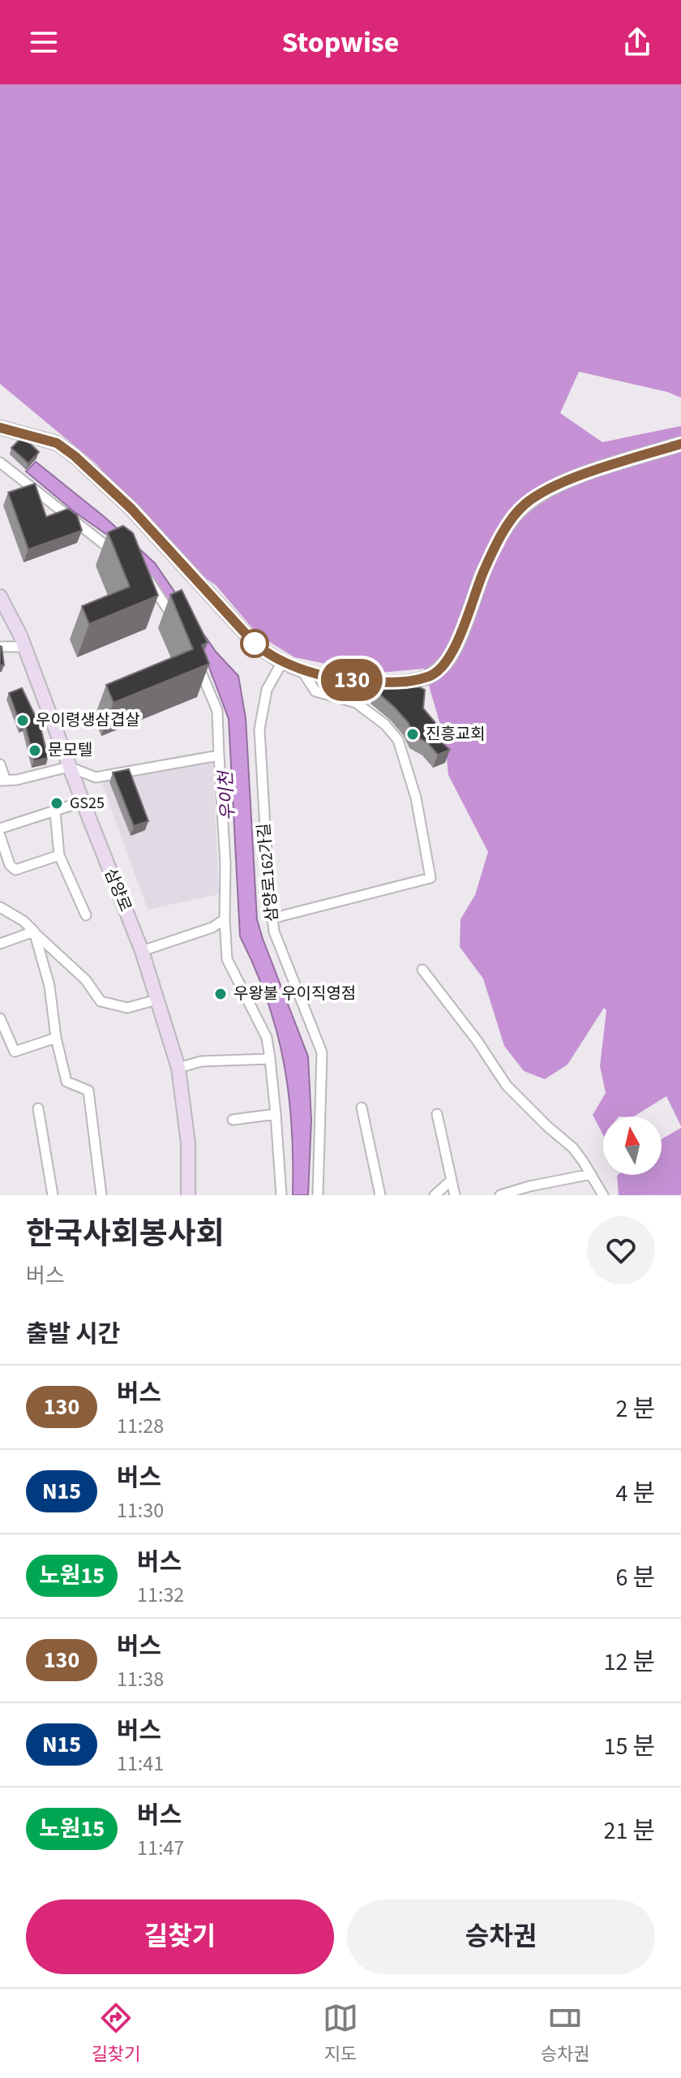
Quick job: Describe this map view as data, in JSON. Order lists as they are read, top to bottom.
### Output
{
  "streets": {
    "main road": ["삼양로"],
    "street": ["삼양로162가길"]
  },
  "water": ["우이천"],
  "places": [
    "우이령생삼겹살",
    "진흥교회",
    "문모텔",
    "GS25",
    "우왕불 우이직영점"
  ],
  "lines": ["bus line 130"],
  "north": "top",
  "page": {
    "header": "Stopwise",
    "on_map": "130",
    "heading": [
      ["한국사회봉사회", "버스"],
      "출발 시간"
    ],
    "list": [
      {
        "mark": "130",
        "name": "버스",
        "note": "11:28",
        "value": "2 분"
      },
      {
        "mark": "N15",
        "name": "버스",
        "note": "11:30",
        "value": "4 분"
      },
      {
        "mark": "노원15",
        "name": "버스",
        "note": "11:32",
        "value": "6 분"
      },
      {
        "mark": "130",
        "name": "버스",
        "note": "11:38",
        "value": "12 분"
      },
      {
        "mark": "N15",
        "name": "버스",
        "note": "11:41",
        "value": "15 분"
      },
      {
        "mark": "노원15",
        "name": "버스",
        "note": "11:47",
        "value": "21 분"
      }
    ],
    "buttons": ["길찾기", "승차권"],
    "tabs": ["길찾기", "지도", "승차권"]
  }
}
